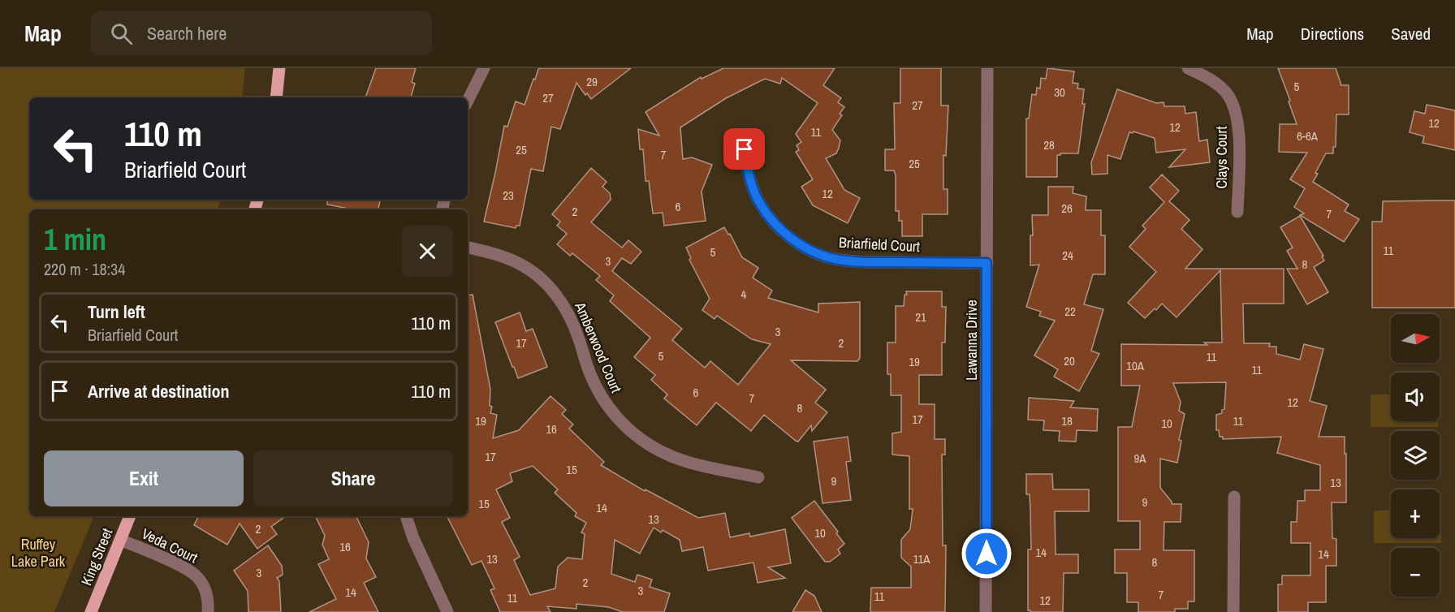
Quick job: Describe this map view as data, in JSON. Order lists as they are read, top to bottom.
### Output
{
  "streets": {
    "main road": ["King Street"],
    "street": [
      "Clays Court",
      "Briarfield Court",
      "Lawanna Drive",
      "Amberwood Court",
      "Veda Court"
    ]
  },
  "crossings": [
    ["Briarfield Court", "Lawanna Drive"],
    ["Veda Court", "King Street"]
  ],
  "parks": ["Ruffey Lake Park"],
  "house_numbers": [
    "29",
    "5",
    "30",
    "27",
    "27",
    "12",
    "12",
    "11",
    "6-6A",
    "28",
    "25",
    "7",
    "25",
    "12",
    "23",
    "6",
    "26",
    "2",
    "7",
    "11",
    "5",
    "24",
    "3",
    "8",
    "4",
    "22",
    "21",
    "3",
    "17",
    "2",
    "5",
    "11",
    "20",
    "19",
    "10A",
    "11",
    "6",
    "7",
    "12",
    "8",
    "17",
    "19",
    "18",
    "11",
    "10",
    "16",
    "17",
    "9A",
    "15",
    "9",
    "13",
    "9",
    "15",
    "14",
    "13",
    "2",
    "10",
    "16",
    "14",
    "14",
    "13",
    "11A",
    "8",
    "3",
    "2",
    "3",
    "14",
    "7",
    "11",
    "11",
    "12"
  ],
  "north": "right",
  "page": {
    "header": "Map",
    "search": "Search here",
    "nav": ["Map", "Directions", "Saved"],
    "turn": ["110 m", "Briarfield Court"],
    "heading": ["1 min", "220 m · 18:34"],
    "list": [
      {
        "name": "Turn left",
        "note": "Briarfield Court",
        "value": "110 m"
      },
      {
        "name": "Arrive at destination",
        "value": "110 m"
      }
    ],
    "map_buttons": ["+", "−"],
    "buttons": ["Exit", "Share"]
  }
}
